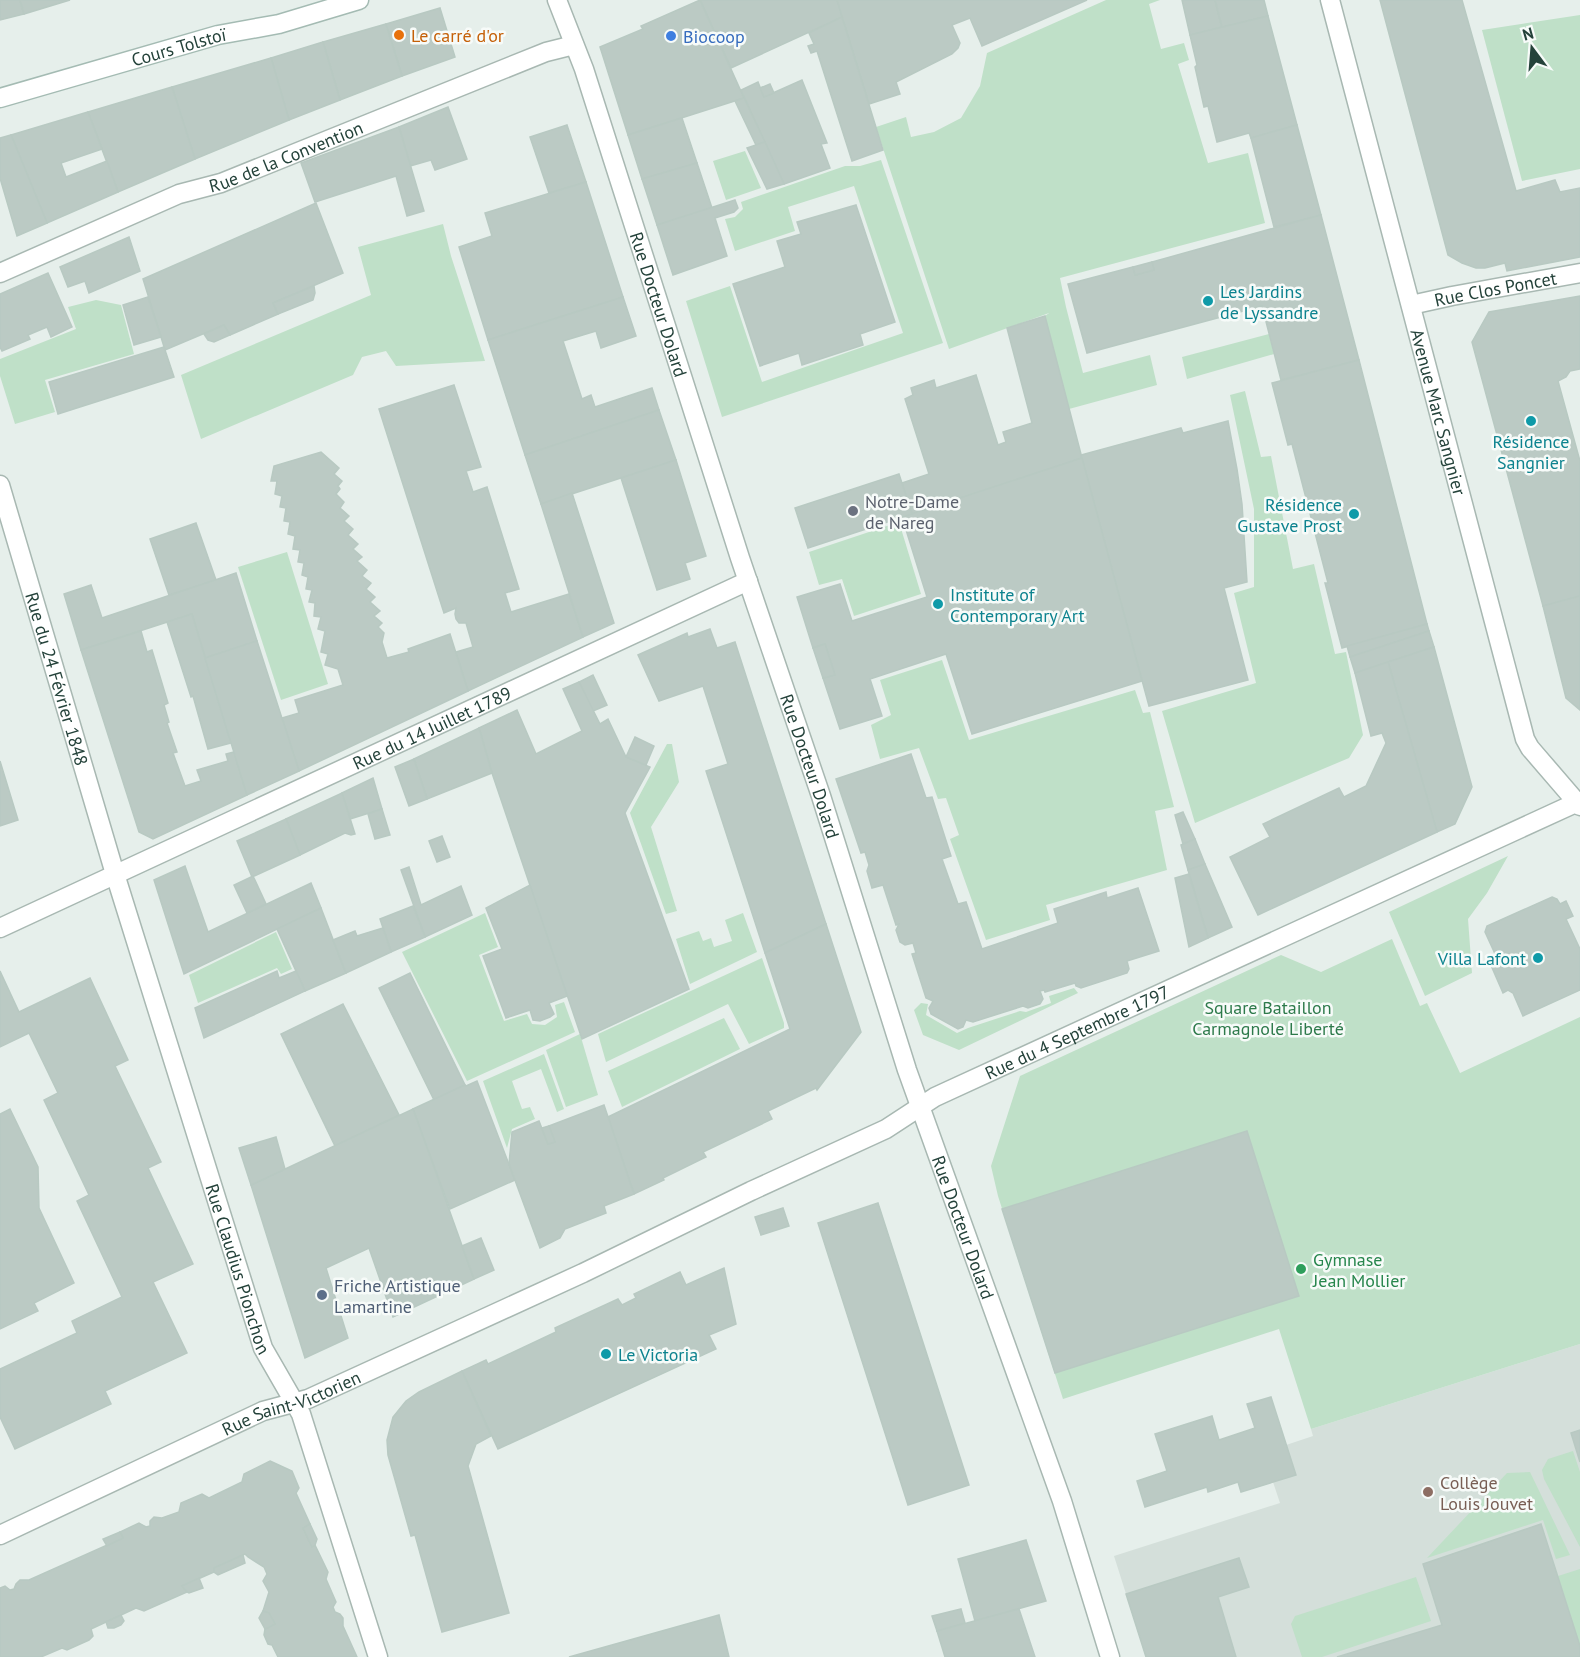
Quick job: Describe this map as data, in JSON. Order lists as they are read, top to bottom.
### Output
{
  "streets": {
    "street": [
      "Cours Tolstoï",
      "Rue de la Convention",
      "Rue Clos Poncet",
      "Rue Docteur Dolard",
      "Avenue Marc Sangnier",
      "Rue du 24 Février 1848",
      "Rue du 14 Juillet 1789",
      "Rue du 4 Septembre 1797",
      "Rue Claudius Pionchon",
      "Rue Saint-Victorien"
    ]
  },
  "crossings": [
    ["Rue de la Convention", "Rue Docteur Dolard"],
    ["Rue Clos Poncet", "Avenue Marc Sangnier"],
    ["Rue Docteur Dolard", "Rue du 14 Juillet 1789"],
    ["Rue Docteur Dolard", "Rue du 4 Septembre 1797"],
    ["Avenue Marc Sangnier", "Rue du 4 Septembre 1797"],
    ["Rue du 24 Février 1848", "Rue du 14 Juillet 1789"],
    ["Rue du 24 Février 1848", "Rue Claudius Pionchon"],
    ["Rue du 14 Juillet 1789", "Rue Claudius Pionchon"],
    ["Rue du 4 Septembre 1797", "Rue Saint-Victorien"],
    ["Rue Claudius Pionchon", "Rue Saint-Victorien"]
  ],
  "parks": ["Square Bataillon Carmagnole Liberté"],
  "places": [
    "Le carré d'or",
    "Biocoop",
    "Les Jardins de Lyssandre",
    "Résidence Sangnier",
    "Notre-Dame de Nareg",
    "Résidence Gustave Prost",
    "Institute of Contemporary Art",
    "Villa Lafont",
    "Gymnase Jean Mollier",
    "Friche Artistique Lamartine",
    "Le Victoria",
    "Collège Louis Jouvet"
  ],
  "north": "top"
}
